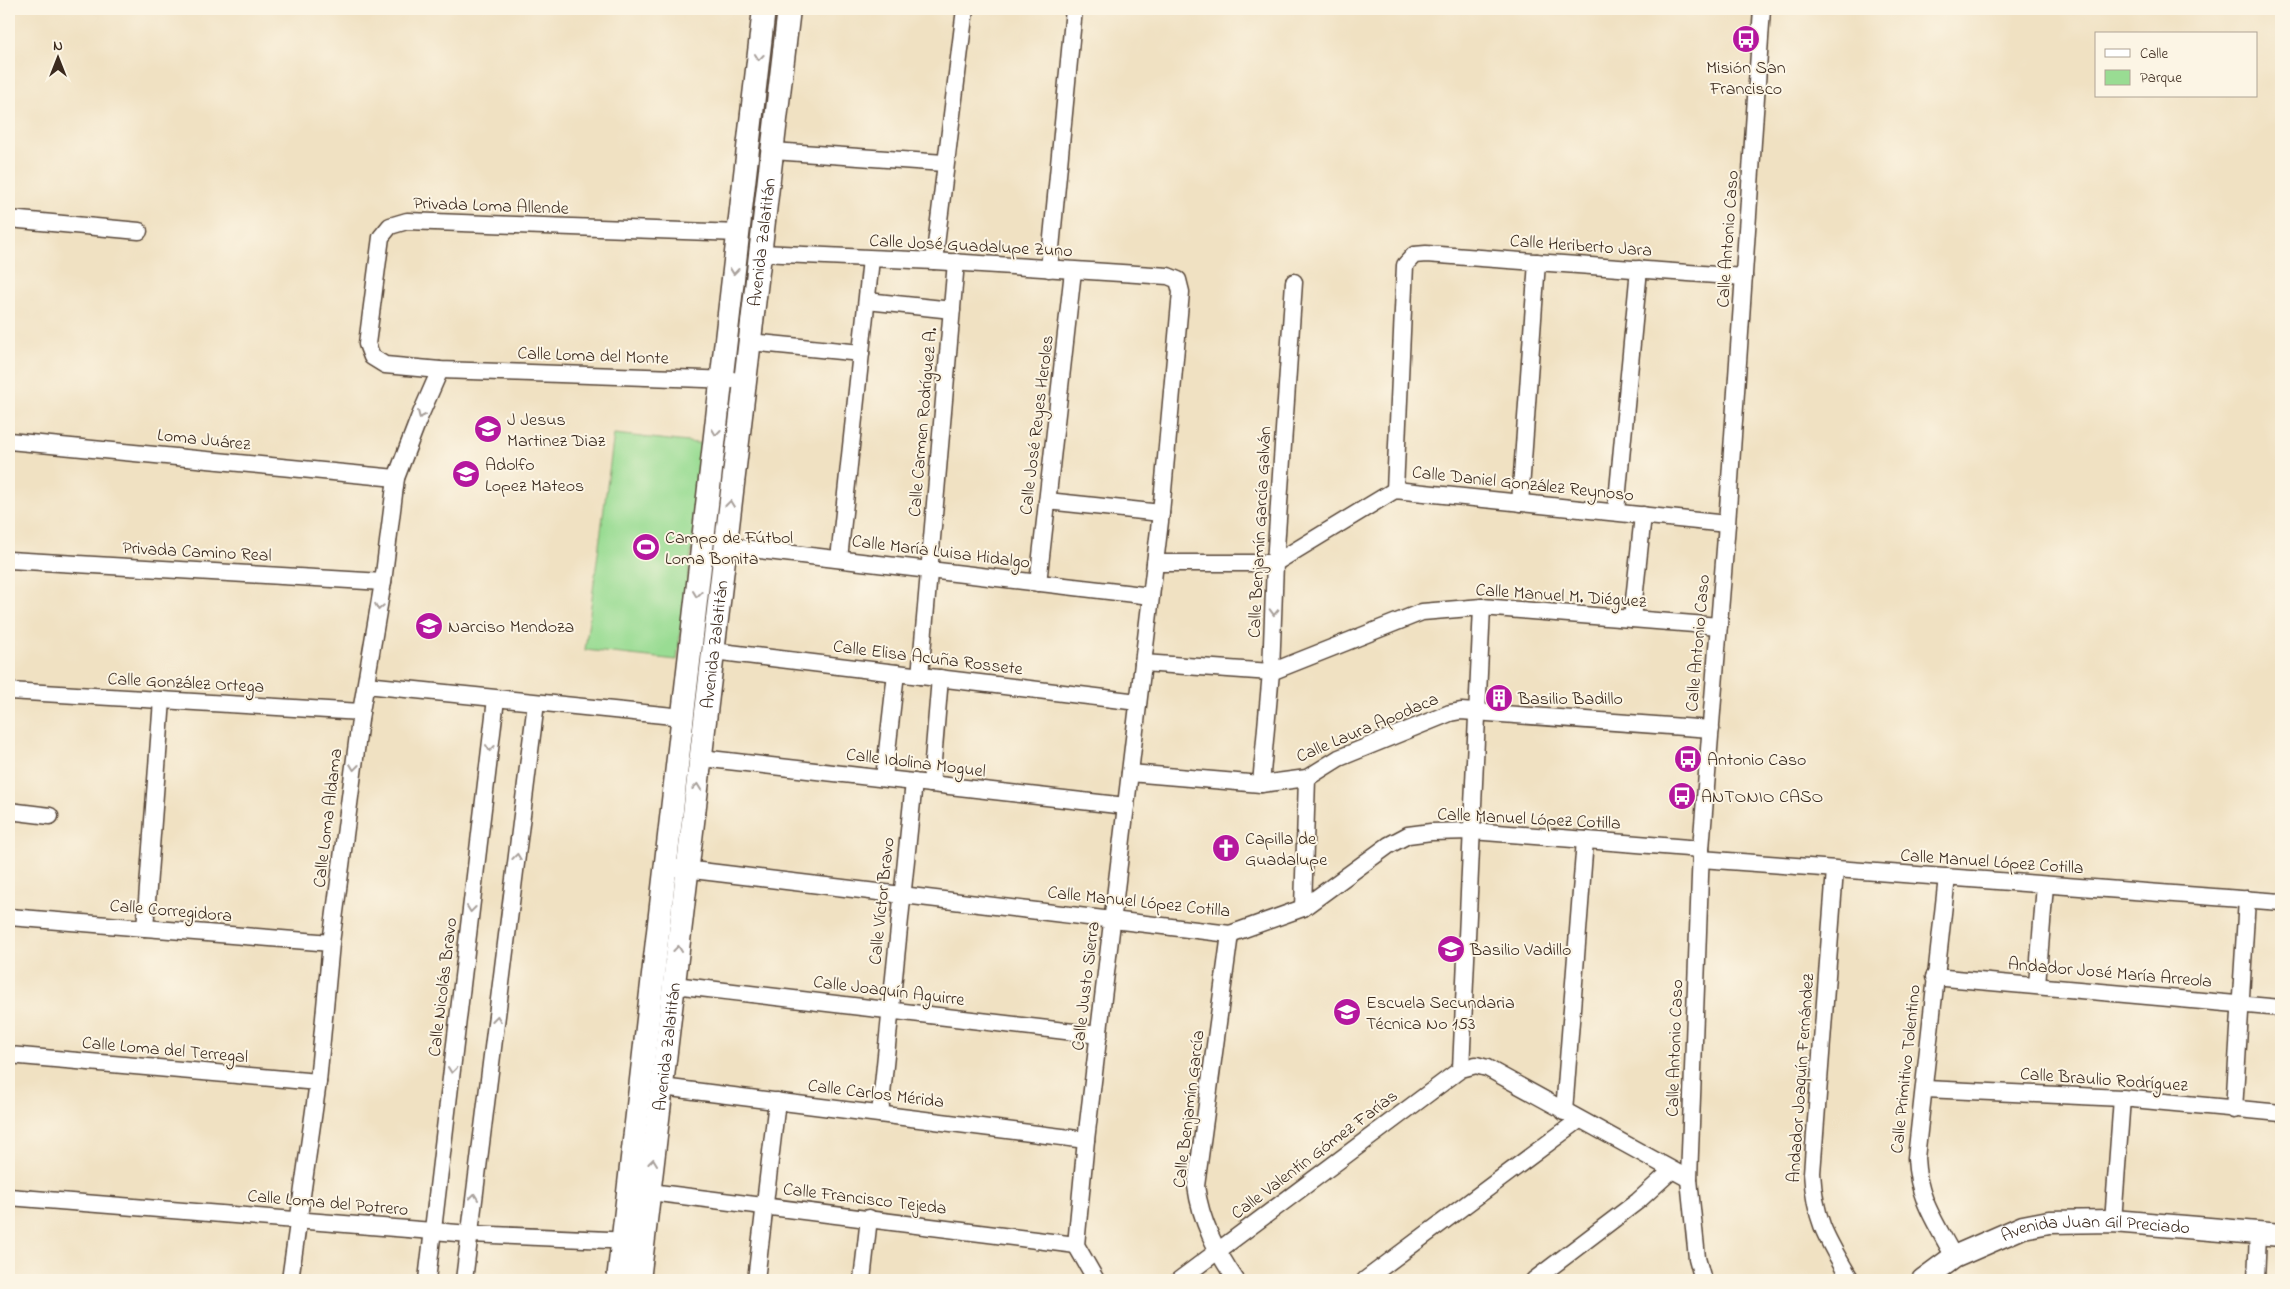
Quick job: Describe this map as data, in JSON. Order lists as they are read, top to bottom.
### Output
{
  "streets": {
    "street": [
      "Privada Loma Allende",
      "Calle Antonio Caso",
      "Avenida Zalatitán",
      "Calle José Guadalupe Zuno",
      "Calle Heriberto Jara",
      "Calle Loma del Monte",
      "Calle Carmen Rodríguez A.",
      "Calle José Reyes Heroles",
      "Loma Juárez",
      "Calle Daniel González Reynoso",
      "Calle Benjamín García Galván",
      "Privada Camino Real",
      "Calle María Luisa Hidalgo",
      "Calle Manuel M. Diéguez",
      "Calle Elisa Acuña Rossete",
      "Calle González Ortega",
      "Calle Laura Apodaca",
      "Calle Idolina Moguel",
      "Calle Loma Aldama",
      "Calle Manuel López Cotilla",
      "Calle Víctor Bravo",
      "Calle Corregidora",
      "Andador José María Arreola",
      "Calle Justo Sierra",
      "Calle Nicolás Bravo",
      "Calle Joaquín Aguirre",
      "Calle Loma del Terregal",
      "Calle Primitivo Tolentino",
      "Andador Joaquín Fernández",
      "Calle Braulio Rodríguez",
      "Calle Carlos Mérida",
      "Calle Benjamín García",
      "Calle Valentín Gómez Farías",
      "Calle Francisco Tejeda",
      "Calle Loma del Potrero",
      "Avenida Juan Gil Preciado"
    ]
  },
  "crossings": [
    ["Privada Loma Allende", "Avenida Zalatitán"],
    ["Privada Loma Allende", "Calle Loma del Monte"],
    ["Privada Loma Allende", "Calle Loma Aldama"],
    ["Calle Antonio Caso", "Calle Heriberto Jara"],
    ["Calle Antonio Caso", "Calle Daniel González Reynoso"],
    ["Calle Antonio Caso", "Calle Manuel M. Diéguez"],
    ["Calle Antonio Caso", "Calle Laura Apodaca"],
    ["Calle Antonio Caso", "Calle Manuel López Cotilla"],
    ["Avenida Zalatitán", "Calle José Guadalupe Zuno"],
    ["Avenida Zalatitán", "Calle Loma del Monte"],
    ["Avenida Zalatitán", "Calle María Luisa Hidalgo"],
    ["Avenida Zalatitán", "Calle Elisa Acuña Rossete"],
    ["Avenida Zalatitán", "Calle Idolina Moguel"],
    ["Avenida Zalatitán", "Calle Manuel López Cotilla"],
    ["Avenida Zalatitán", "Calle Joaquín Aguirre"],
    ["Avenida Zalatitán", "Calle Carlos Mérida"],
    ["Avenida Zalatitán", "Calle Francisco Tejeda"],
    ["Avenida Zalatitán", "Calle Loma del Potrero"],
    ["Calle José Guadalupe Zuno", "Calle Carmen Rodríguez A."],
    ["Calle José Guadalupe Zuno", "Calle José Reyes Heroles"],
    ["Calle José Guadalupe Zuno", "Calle Justo Sierra"],
    ["Calle Heriberto Jara", "Calle Daniel González Reynoso"],
    ["Calle Loma del Monte", "Calle Loma Aldama"],
    ["Calle Carmen Rodríguez A.", "Calle María Luisa Hidalgo"],
    ["Calle Carmen Rodríguez A.", "Calle Elisa Acuña Rossete"],
    ["Calle José Reyes Heroles", "Calle María Luisa Hidalgo"],
    ["Loma Juárez", "Calle Loma Aldama"],
    ["Calle Daniel González Reynoso", "Calle Benjamín García Galván"],
    ["Calle Benjamín García Galván", "Calle Manuel M. Diéguez"],
    ["Calle Benjamín García Galván", "Calle Laura Apodaca"],
    ["Privada Camino Real", "Calle Loma Aldama"],
    ["Calle María Luisa Hidalgo", "Calle Justo Sierra"],
    ["Calle Manuel M. Diéguez", "Calle Justo Sierra"],
    ["Calle Elisa Acuña Rossete", "Calle Justo Sierra"],
    ["Calle González Ortega", "Calle Loma Aldama"],
    ["Calle Laura Apodaca", "Calle Justo Sierra"],
    ["Calle Idolina Moguel", "Calle Víctor Bravo"],
    ["Calle Idolina Moguel", "Calle Justo Sierra"],
    ["Calle Loma Aldama", "Calle Corregidora"],
    ["Calle Loma Aldama", "Calle Loma del Terregal"],
    ["Calle Loma Aldama", "Calle Loma del Potrero"],
    ["Calle Manuel López Cotilla", "Calle Víctor Bravo"],
    ["Calle Manuel López Cotilla", "Calle Justo Sierra"],
    ["Calle Manuel López Cotilla", "Calle Primitivo Tolentino"],
    ["Calle Manuel López Cotilla", "Andador Joaquín Fernández"],
    ["Calle Manuel López Cotilla", "Calle Benjamín García"],
    ["Calle Víctor Bravo", "Calle Joaquín Aguirre"],
    ["Calle Víctor Bravo", "Calle Carlos Mérida"],
    ["Andador José María Arreola", "Calle Primitivo Tolentino"],
    ["Calle Justo Sierra", "Calle Joaquín Aguirre"],
    ["Calle Justo Sierra", "Calle Carlos Mérida"],
    ["Calle Justo Sierra", "Calle Francisco Tejeda"],
    ["Calle Nicolás Bravo", "Calle Loma del Potrero"],
    ["Calle Primitivo Tolentino", "Calle Braulio Rodríguez"],
    ["Calle Primitivo Tolentino", "Avenida Juan Gil Preciado"],
    ["Calle Benjamín García", "Calle Valentín Gómez Farías"]
  ],
  "one_way": ["Calle Loma Aldama"],
  "places": {
    "bus stop": ["Misión San Francisco", "Antonio Caso", "ANTONIO CASO"],
    "school or university": [
      "J Jesus Martinez Diaz",
      "Adolfo Lopez Mateos",
      "Narciso Mendoza",
      "Basilio Vadillo",
      "Escuela Secundaria Técnica No 153"
    ],
    "sports": ["Campo de Fútbol Loma Bonita"],
    "building": ["Basilio Badillo"],
    "church": ["Capilla de Guadalupe"]
  },
  "legend": ["Calle", "Parque"],
  "north": "top"
}
